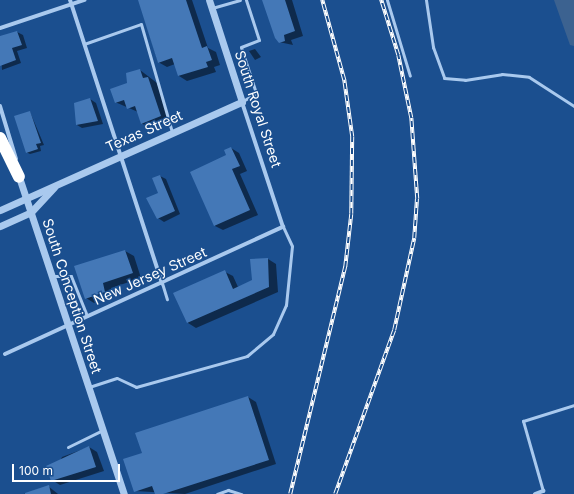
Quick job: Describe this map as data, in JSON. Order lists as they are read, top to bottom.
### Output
{
  "streets": {
    "street": [
      "South Royal Street",
      "Texas Street",
      "New Jersey Street",
      "South Conception Street"
    ]
  },
  "crossings": [
    ["South Royal Street", "Texas Street"],
    ["South Royal Street", "New Jersey Street"],
    ["Texas Street", "South Conception Street"],
    ["New Jersey Street", "South Conception Street"]
  ],
  "scale_bar": "100 m"
}
